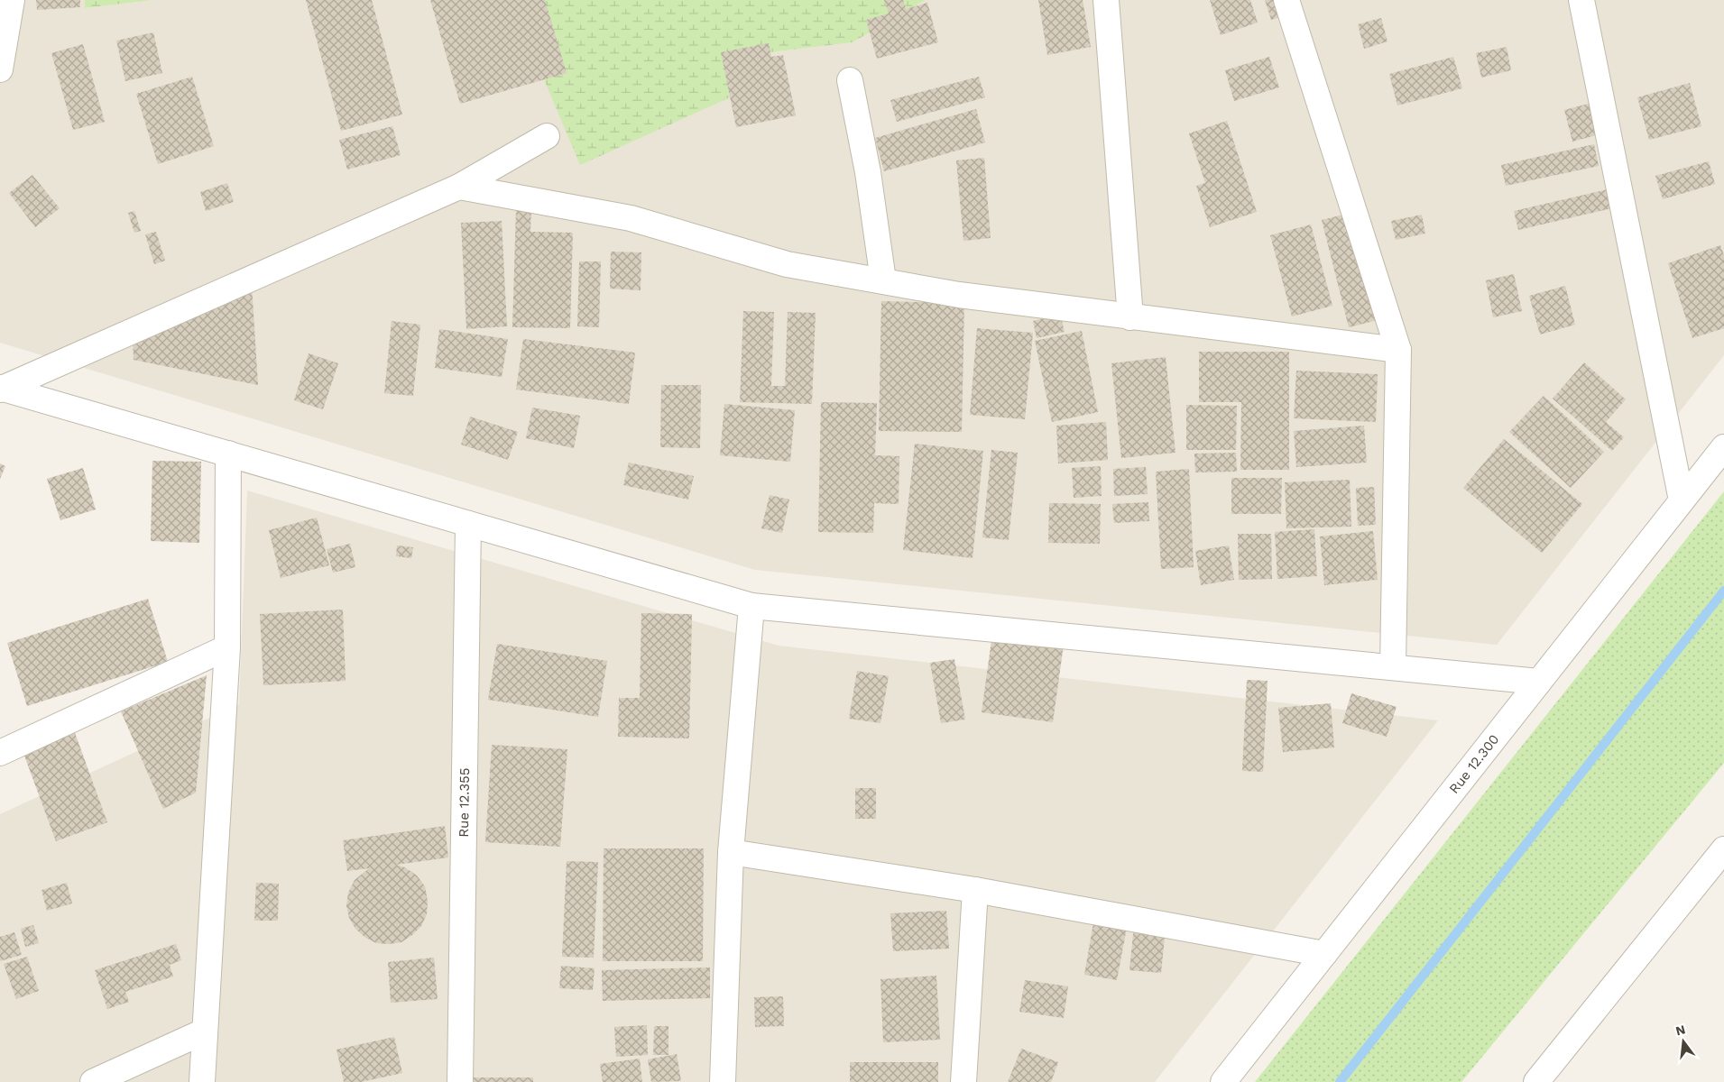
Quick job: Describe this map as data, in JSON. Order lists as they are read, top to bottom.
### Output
{
  "streets": {
    "street": ["Rue 12.300", "Rue 12.355"]
  },
  "north": "top"
}
